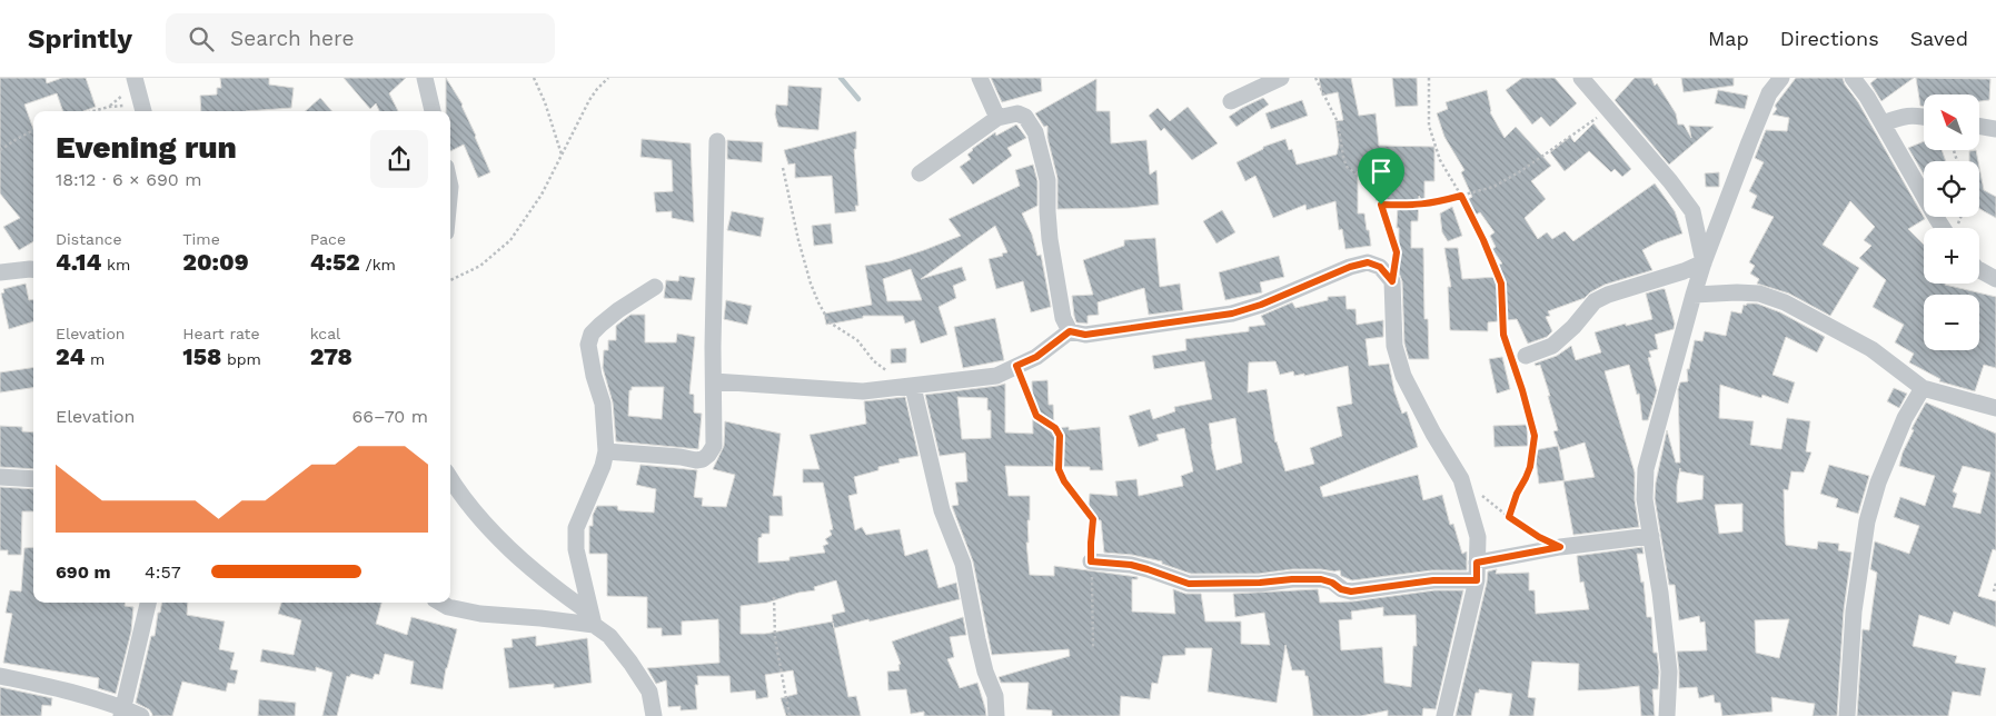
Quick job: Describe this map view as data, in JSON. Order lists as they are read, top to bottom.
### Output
{
  "north": "top left",
  "page": {
    "header": "Sprintly",
    "search": "Search here",
    "nav": ["Map", "Directions", "Saved"],
    "map_buttons": ["+", "−"],
    "heading": ["Evening run", "18:12 · 6 × 690 m"],
    "stats": [
      ["Distance", "4.14 km"],
      ["Time", "20:09"],
      ["Pace", "4:52 /km"],
      ["Elevation", "24 m"],
      ["Heart rate", "158 bpm"],
      ["kcal", "278"]
    ],
    "chart": ["Elevation", "66–70 m"],
    "list": [
      {
        "name": "690 m",
        "note": "4:57"
      }
    ]
  }
}
